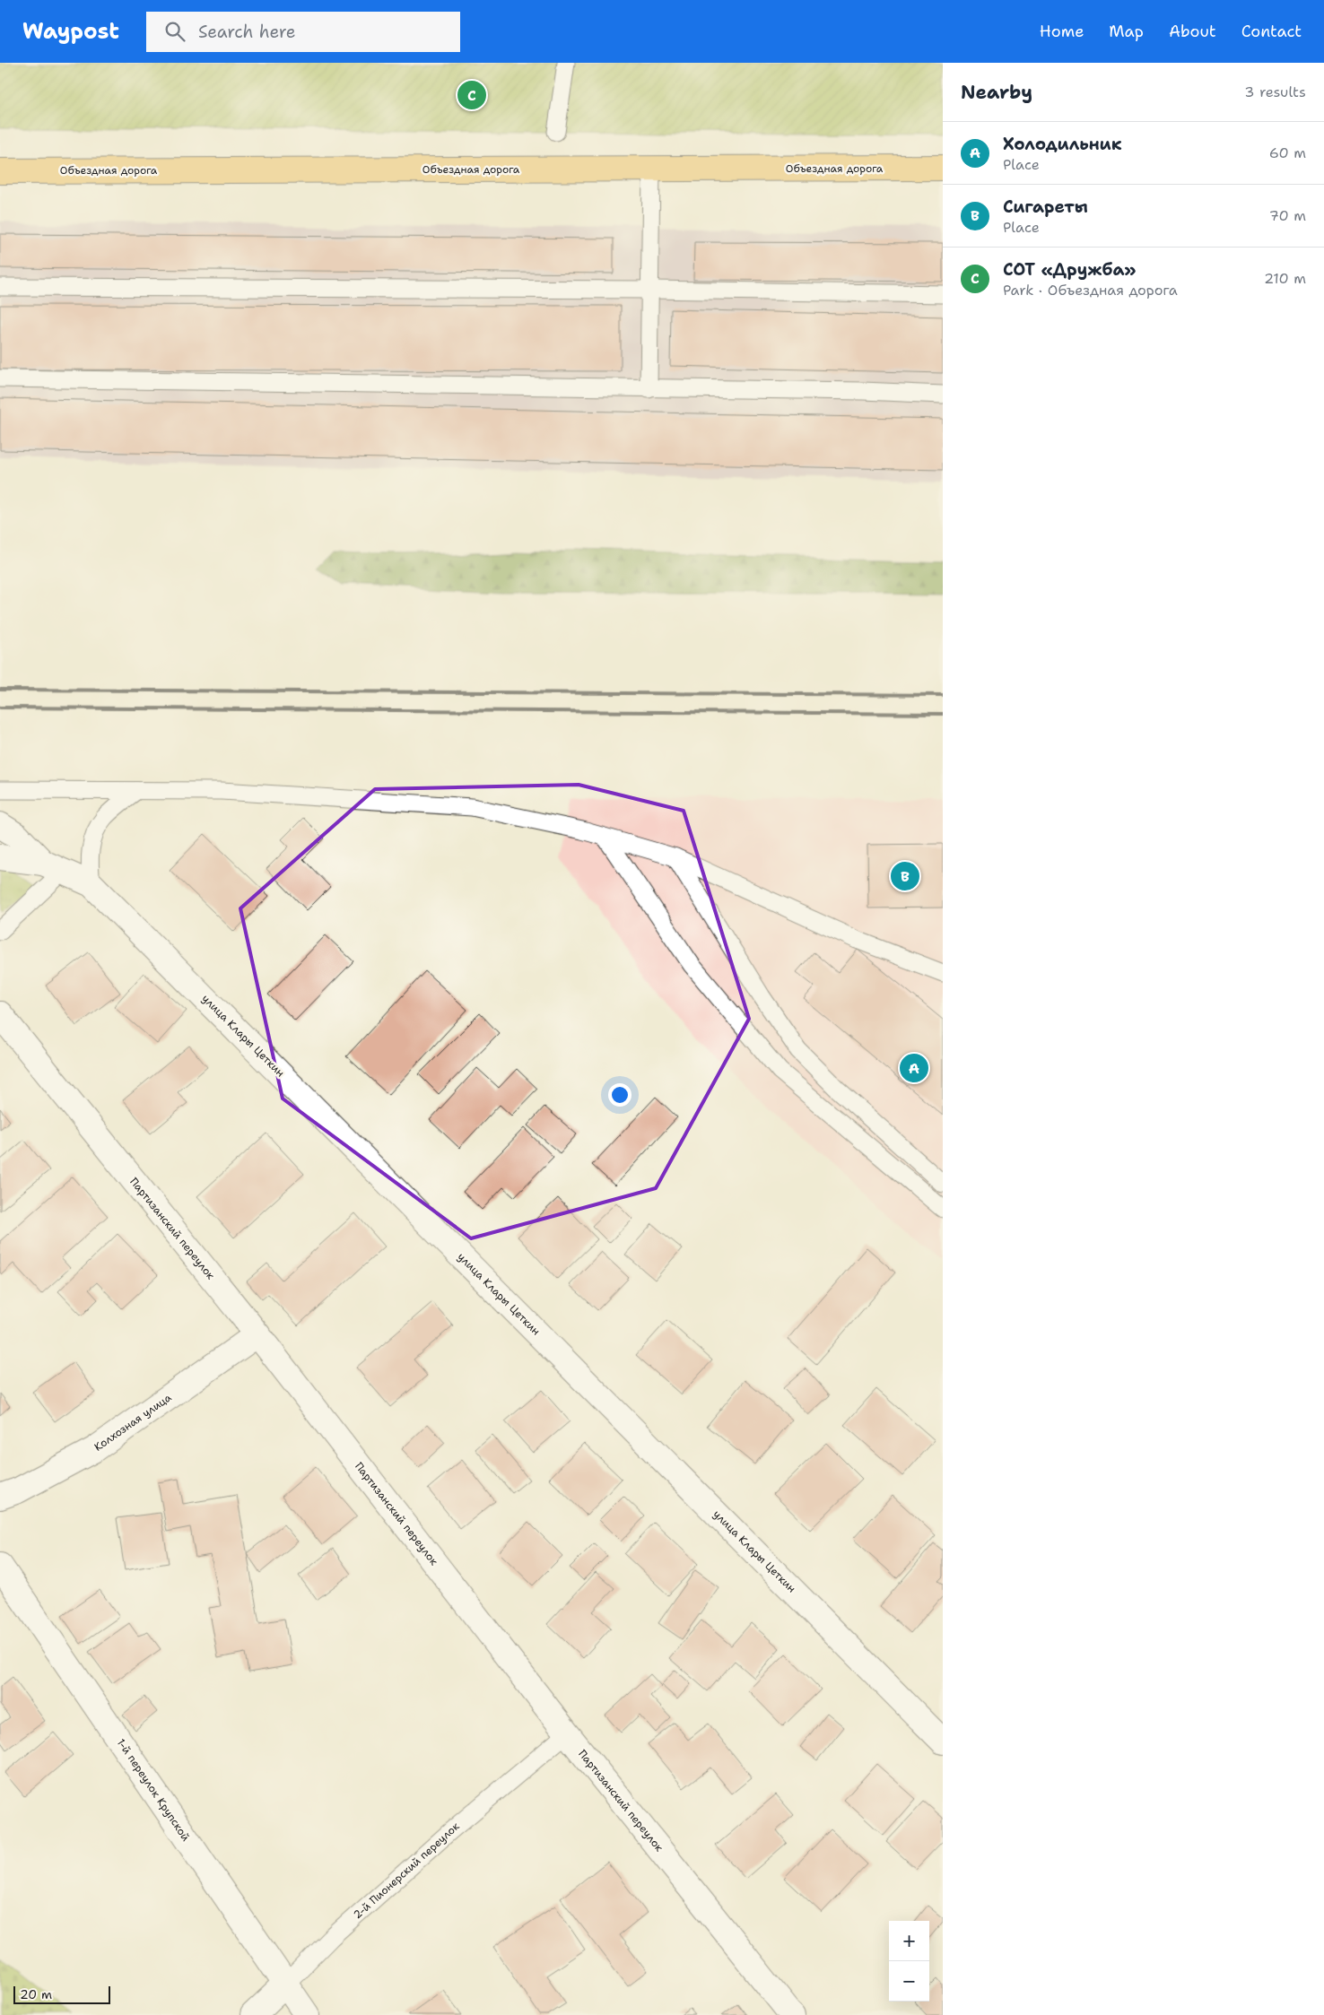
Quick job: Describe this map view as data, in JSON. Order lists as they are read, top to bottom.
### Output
{
  "streets": {
    "main road": ["Объездная дорога"],
    "street": [
      "улица Клары Цеткин",
      "Партизанский переулок",
      "Колхозная улица",
      "1-й переулок Крупской",
      "2-й Пионерский переулок"
    ]
  },
  "crossings": [
    ["Партизанский переулок", "Колхозная улица"],
    ["Партизанский переулок", "2-й Пионерский переулок"],
    ["1-й переулок Крупской", "2-й Пионерский переулок"]
  ],
  "scale_bar": "20 m",
  "page": {
    "header": "Waypost",
    "search": "Search here",
    "nav": [
      "Home",
      "Map",
      "About",
      "Contact"
    ],
    "heading": ["Nearby", "3 results"],
    "pins": ["C", "B", "A"],
    "list": [
      {
        "mark": "A",
        "name": "Холодильник",
        "note": "Place",
        "value": "60 m"
      },
      {
        "mark": "B",
        "name": "Сигареты",
        "note": "Place",
        "value": "70 m"
      },
      {
        "mark": "C",
        "name": "СОТ «Дружба»",
        "note": "Park · Объездная дорога",
        "value": "210 m"
      }
    ],
    "map_buttons": ["+", "−"],
    "scale": "20 m"
  }
}
